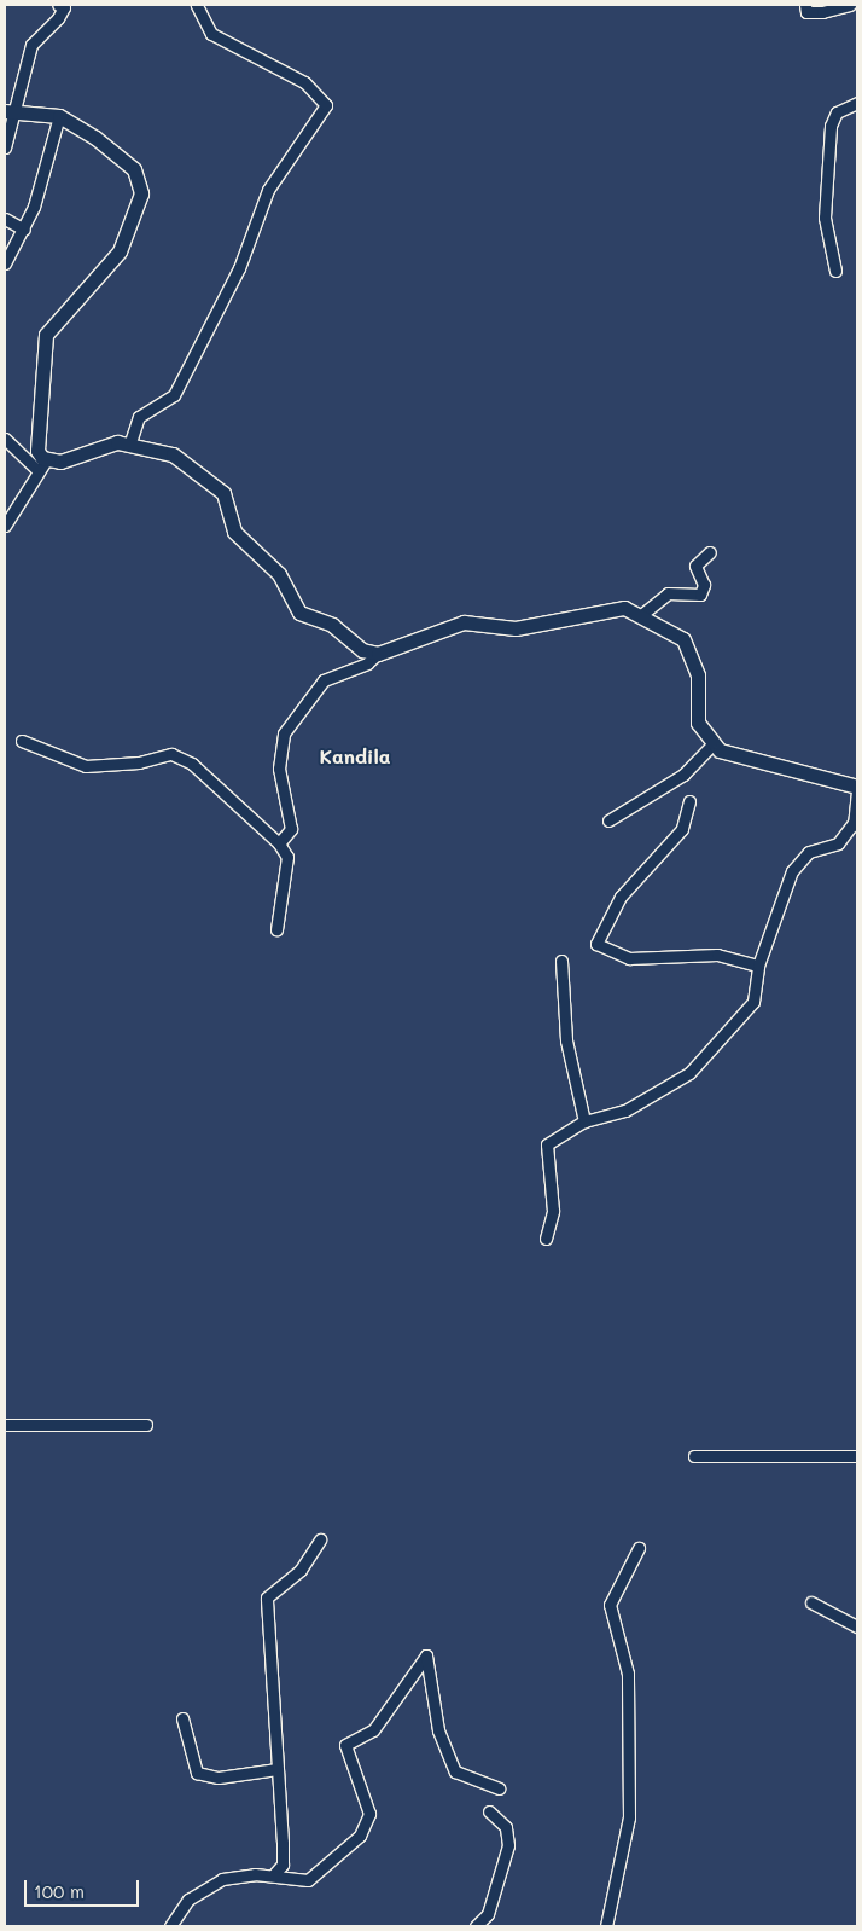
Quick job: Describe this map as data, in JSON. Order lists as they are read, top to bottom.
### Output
{
  "districts": ["Kandila"],
  "scale_bar": "100 m"
}
